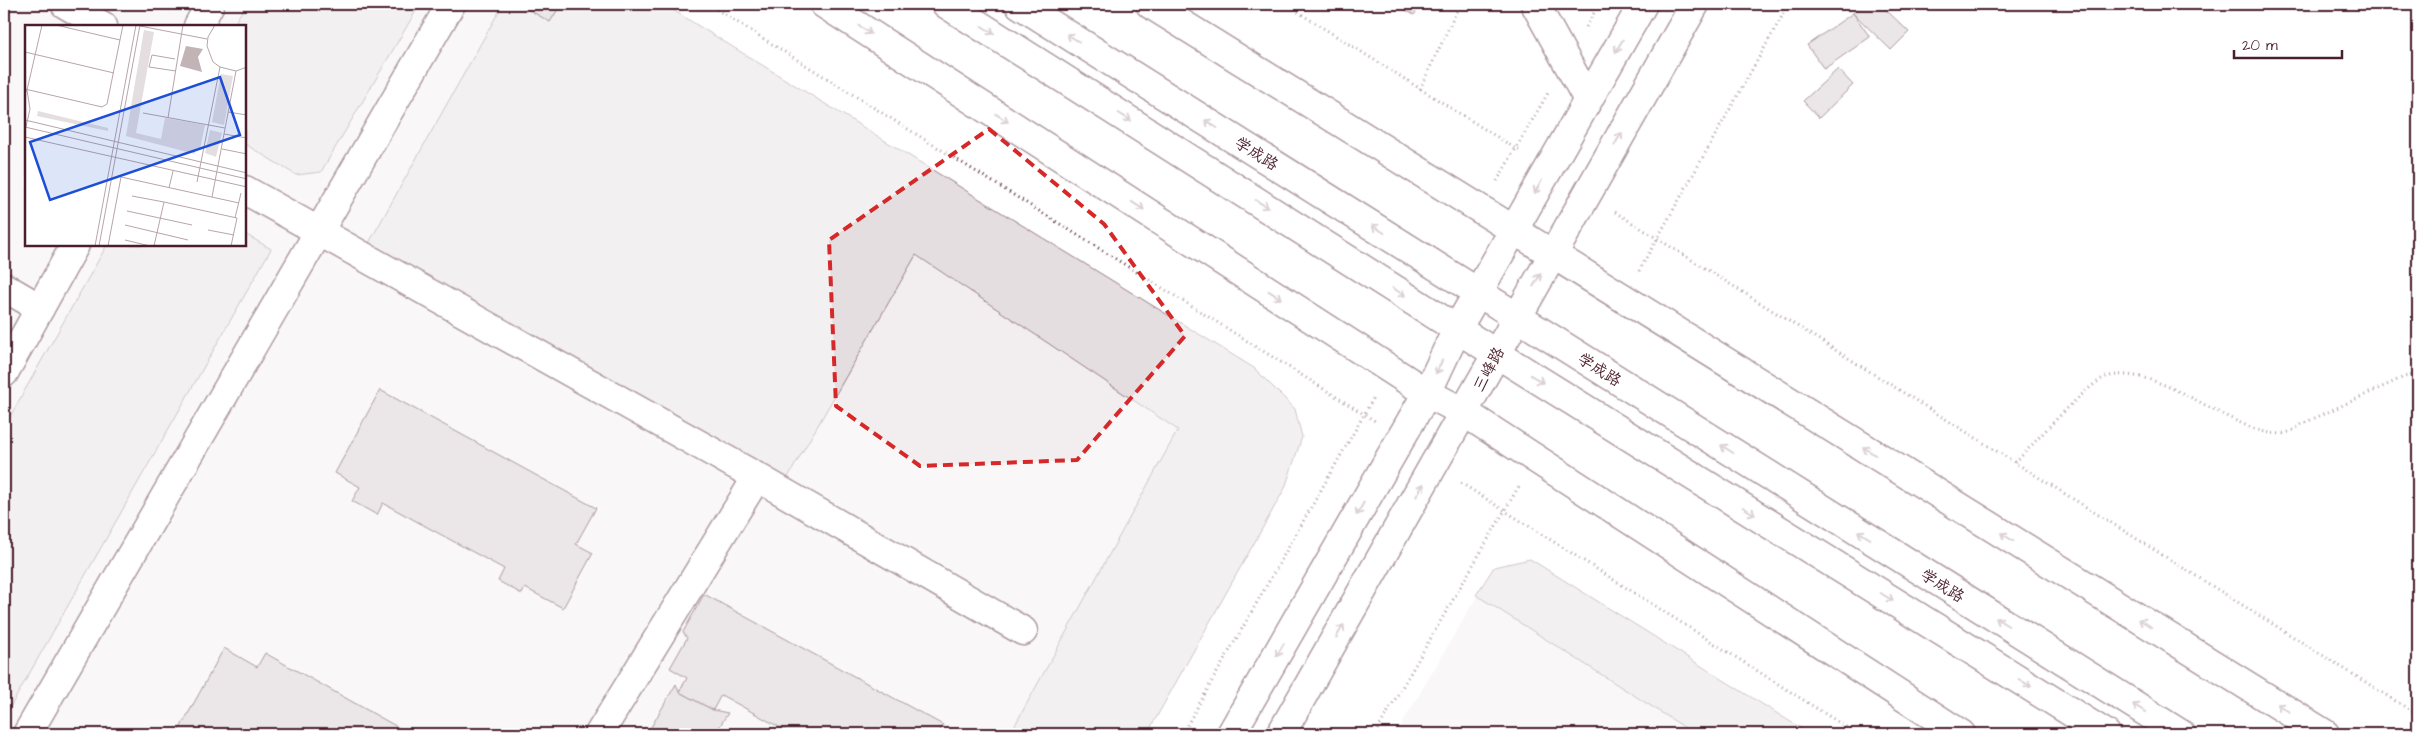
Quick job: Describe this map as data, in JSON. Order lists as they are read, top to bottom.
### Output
{
  "streets": {
    "main road": ["学成路", "三峰路"]
  },
  "crossings": [
    ["学成路", "三峰路"]
  ],
  "scale_bar": "20 m"
}
